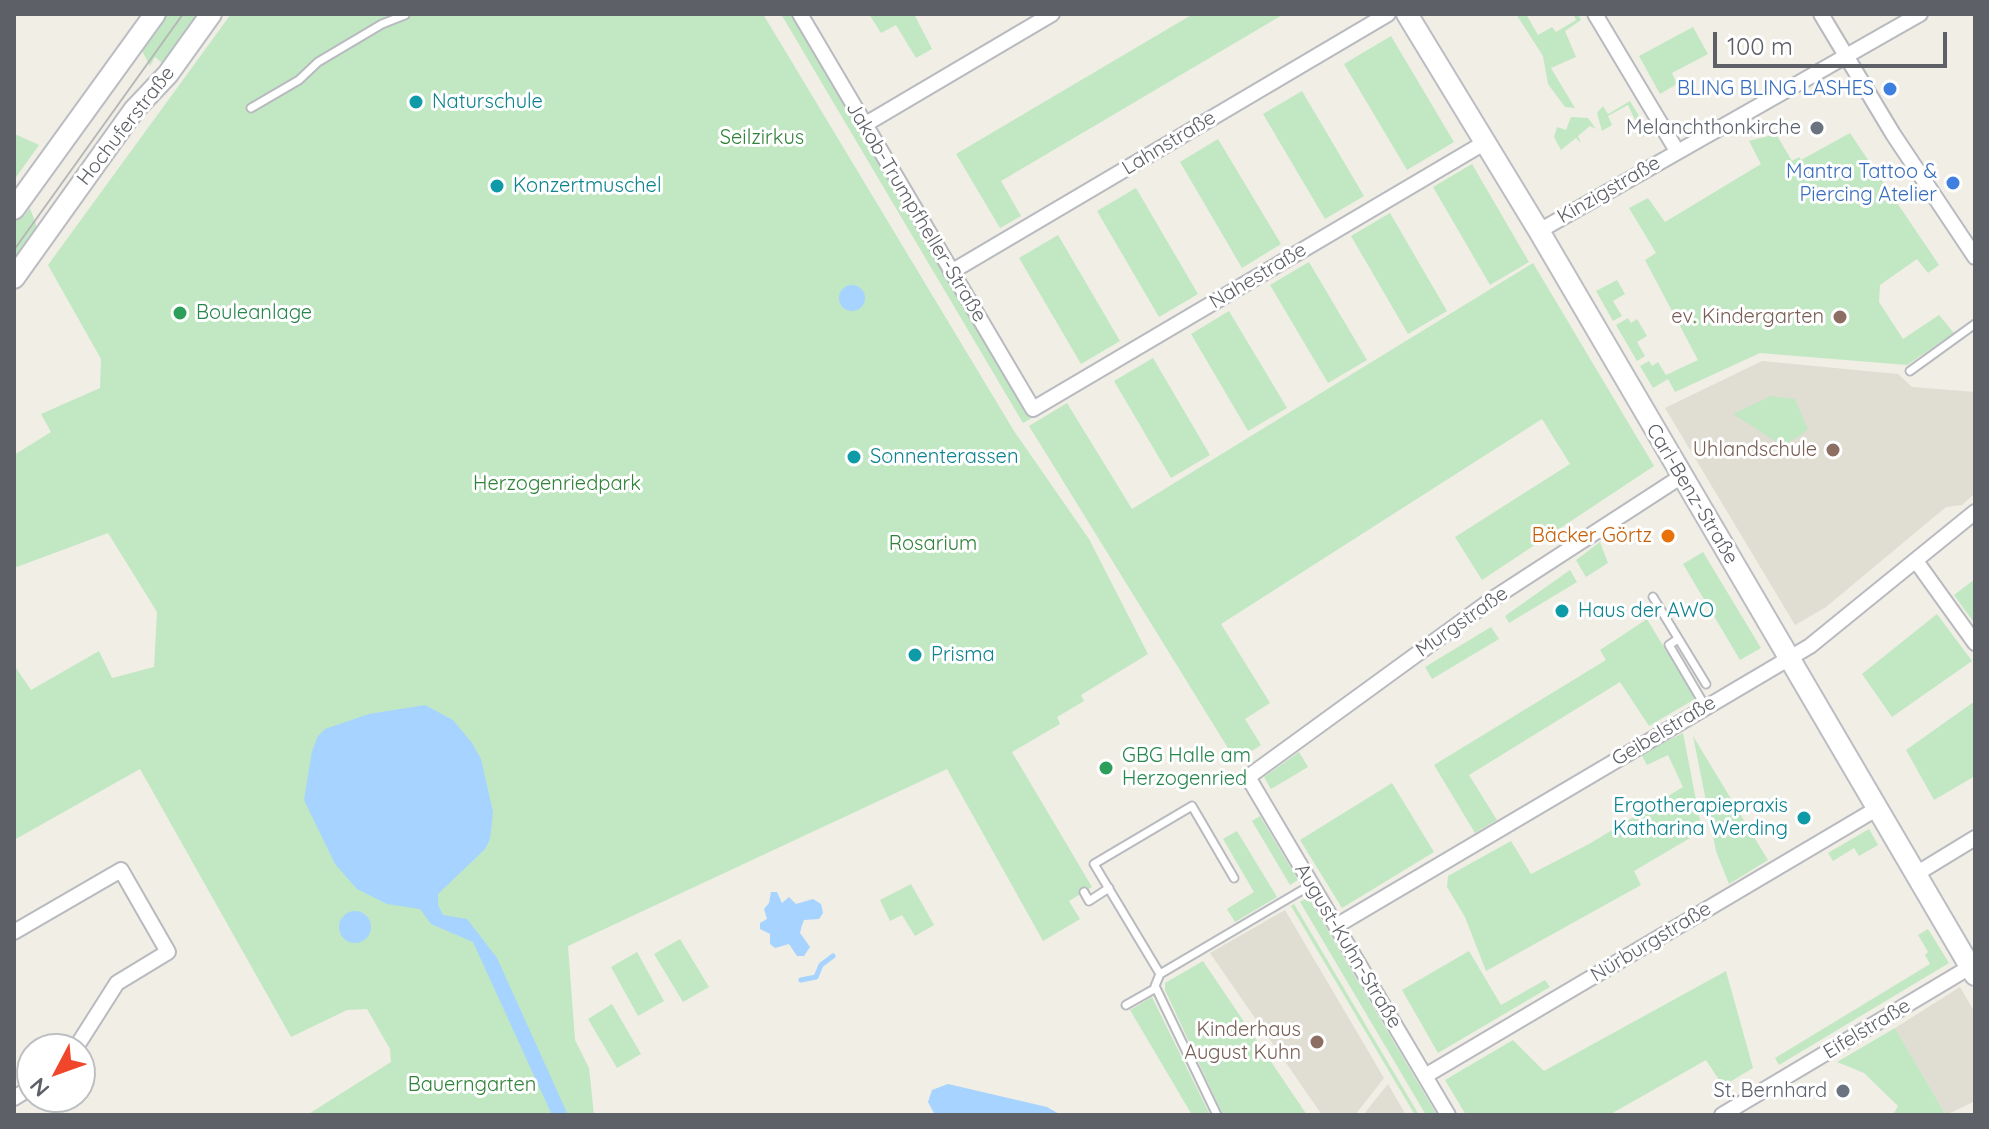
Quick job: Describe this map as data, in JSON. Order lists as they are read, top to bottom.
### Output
{
  "streets": {
    "street": [
      "Hochuferstraße",
      "Lahnstraße",
      "Kinzigstraße",
      "Jakob-Trumpfheller-Straße",
      "Nahestraße",
      "Carl-Benz-Straße",
      "Murgstraße",
      "Geibelstraße",
      "Nürburgstraße",
      "August-Kuhn-Straße",
      "Eifelstraße"
    ]
  },
  "crossings": [
    ["Lahnstraße", "Jakob-Trumpfheller-Straße"],
    ["Kinzigstraße", "Carl-Benz-Straße"],
    ["Jakob-Trumpfheller-Straße", "Nahestraße"],
    ["Nahestraße", "Carl-Benz-Straße"],
    ["Carl-Benz-Straße", "Murgstraße"],
    ["Carl-Benz-Straße", "Geibelstraße"],
    ["Carl-Benz-Straße", "Nürburgstraße"],
    ["Carl-Benz-Straße", "Eifelstraße"],
    ["Murgstraße", "August-Kuhn-Straße"],
    ["Geibelstraße", "August-Kuhn-Straße"],
    ["Nürburgstraße", "August-Kuhn-Straße"]
  ],
  "parks": [
    "Seilzirkus",
    "Herzogenriedpark",
    "Rosarium",
    "Bauerngarten"
  ],
  "places": [
    "BLING BLING LASHES",
    "Naturschule",
    "Melanchthonkirche",
    "Mantra Tattoo & Piercing Atelier",
    "Konzertmuschel",
    "Bouleanlage",
    "ev. Kindergarten",
    "Uhlandschule",
    "Sonnenterassen",
    "Bäcker Görtz",
    "Haus der AWO",
    "Prisma",
    "GBG Halle am Herzogenried",
    "Ergotherapiepraxis Katharina Werding",
    "Kinderhaus August Kuhn",
    "St. Bernhard"
  ],
  "scale_bar": "100 m",
  "north": "bottom left"
}
